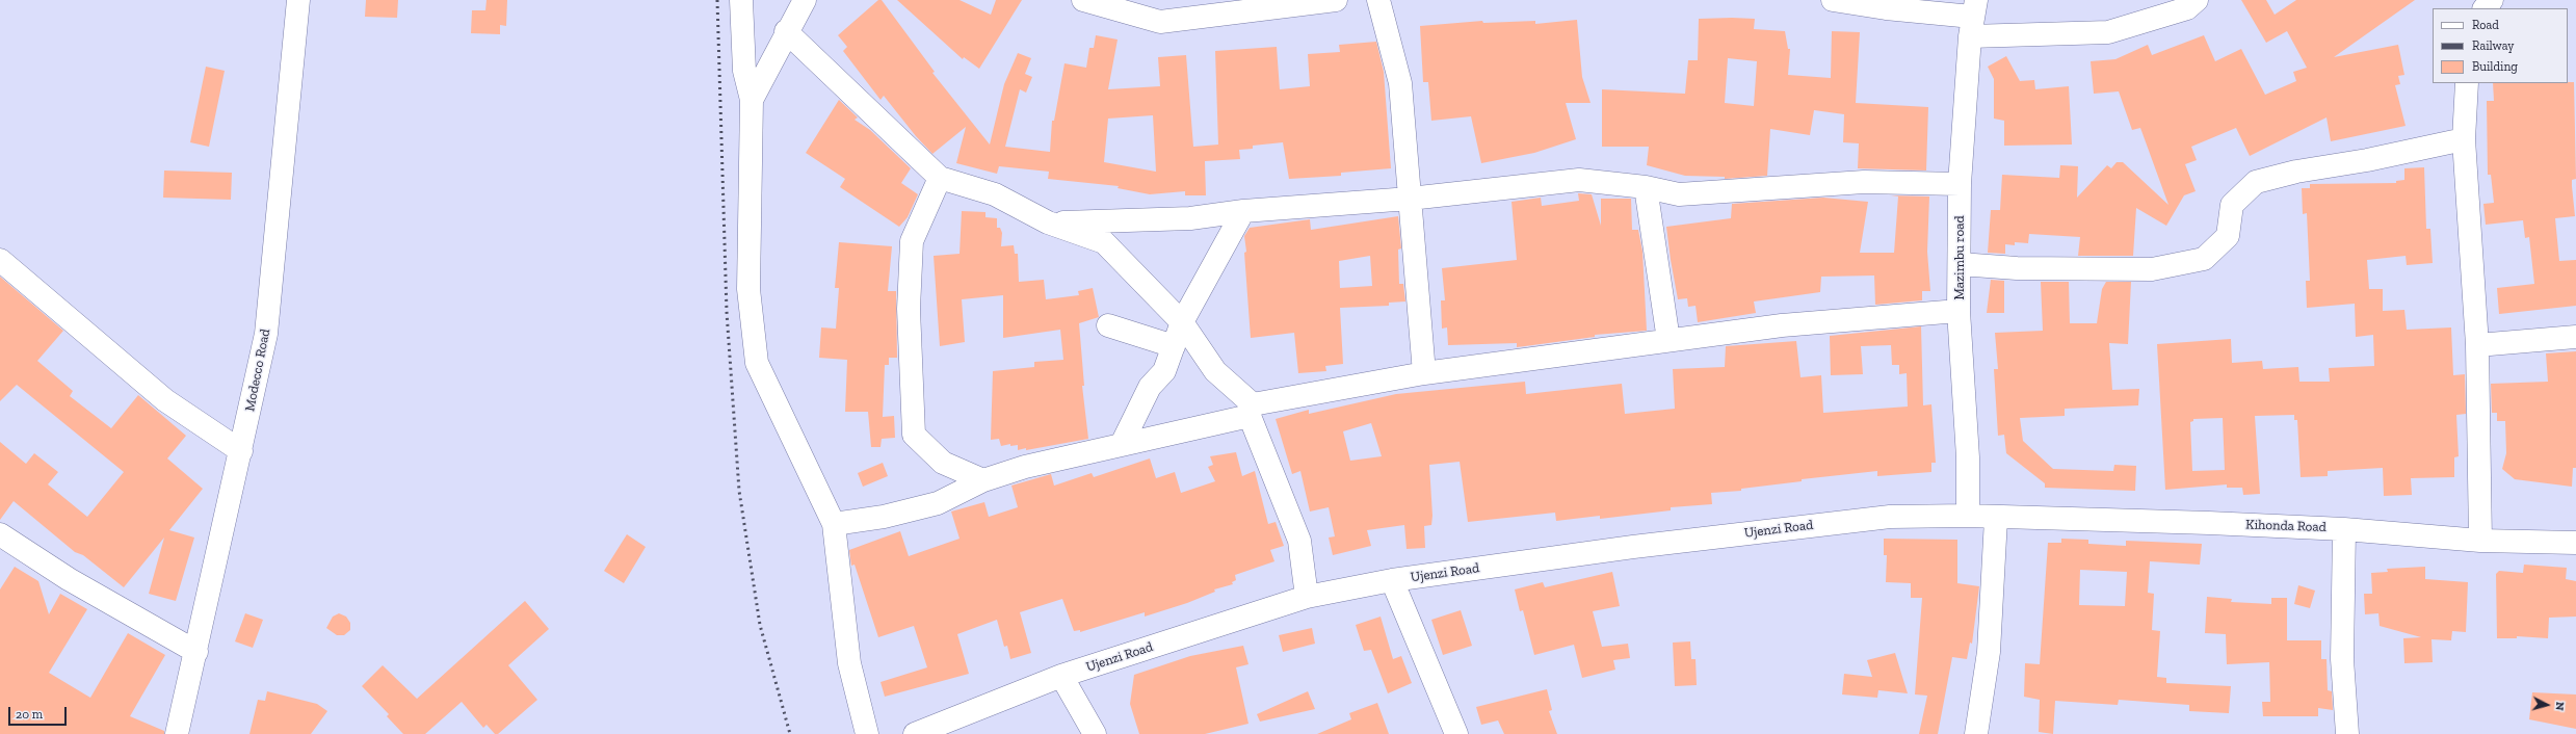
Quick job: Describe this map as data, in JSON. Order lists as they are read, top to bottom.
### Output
{
  "streets": {
    "street": [
      "Mazimbu road",
      "Modecco Road",
      "Kihonda Road",
      "Ujenzi Road"
    ]
  },
  "crossings": [
    ["Mazimbu road", "Ujenzi Road"],
    ["Kihonda Road", "Ujenzi Road"]
  ],
  "legend": ["Road", "Railway", "Building"],
  "scale_bar": "20 m",
  "north": "right"
}
